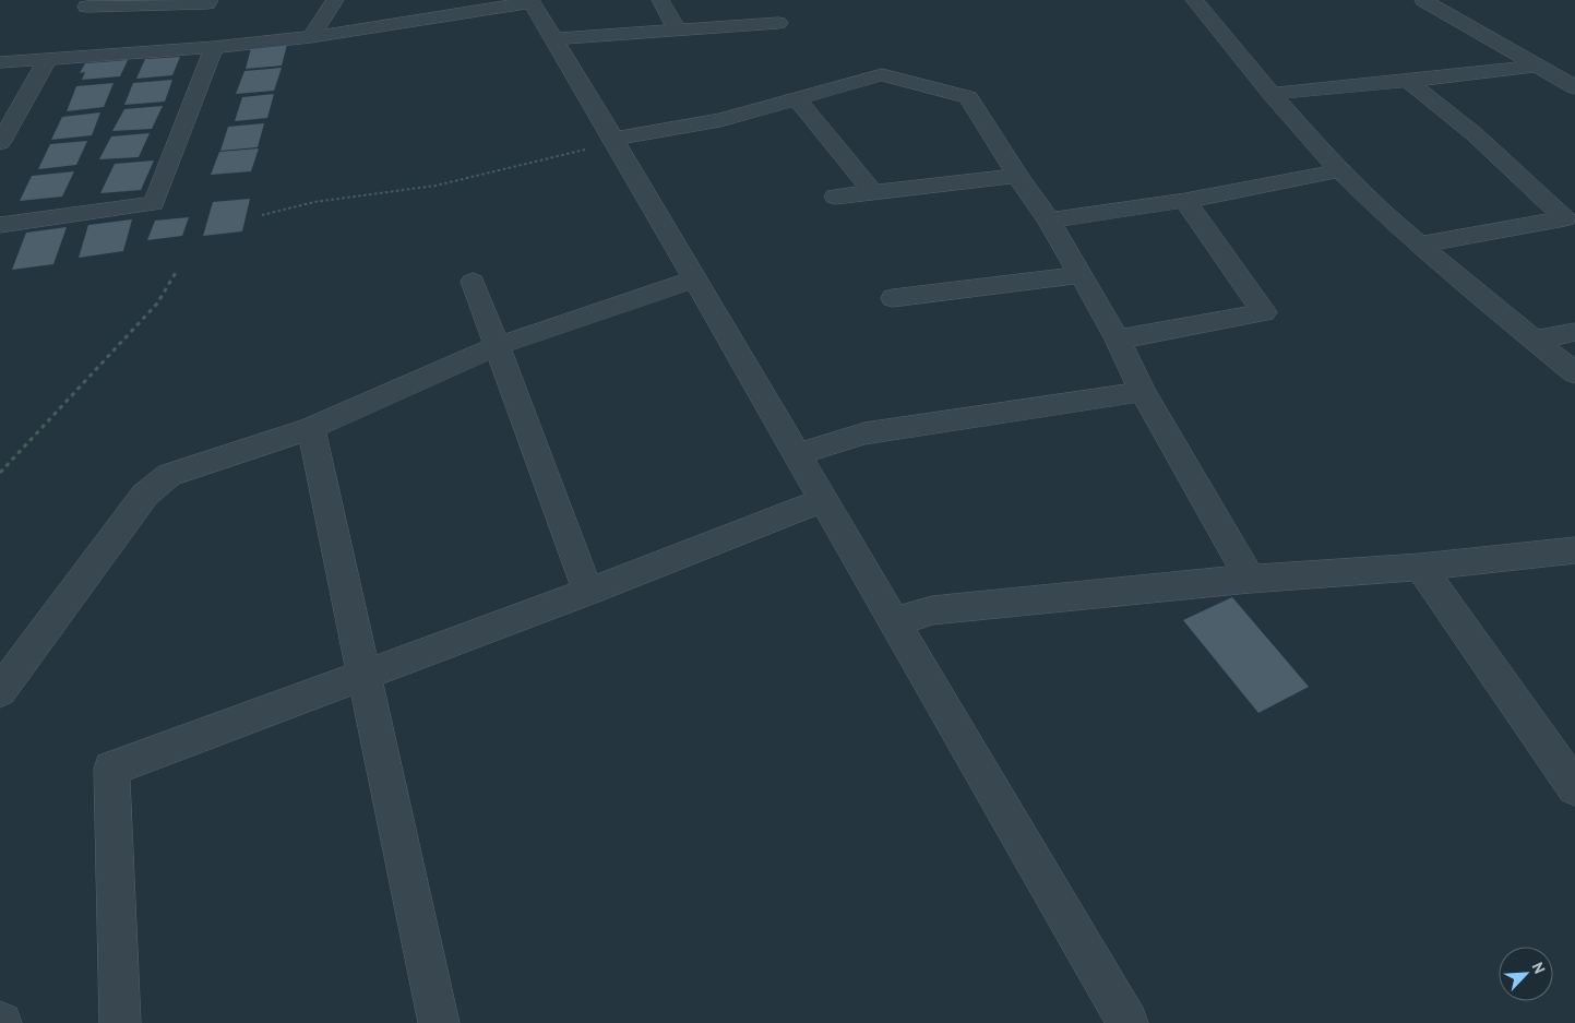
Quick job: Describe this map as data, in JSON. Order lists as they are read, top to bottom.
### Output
{
  "north": "top right"
}
